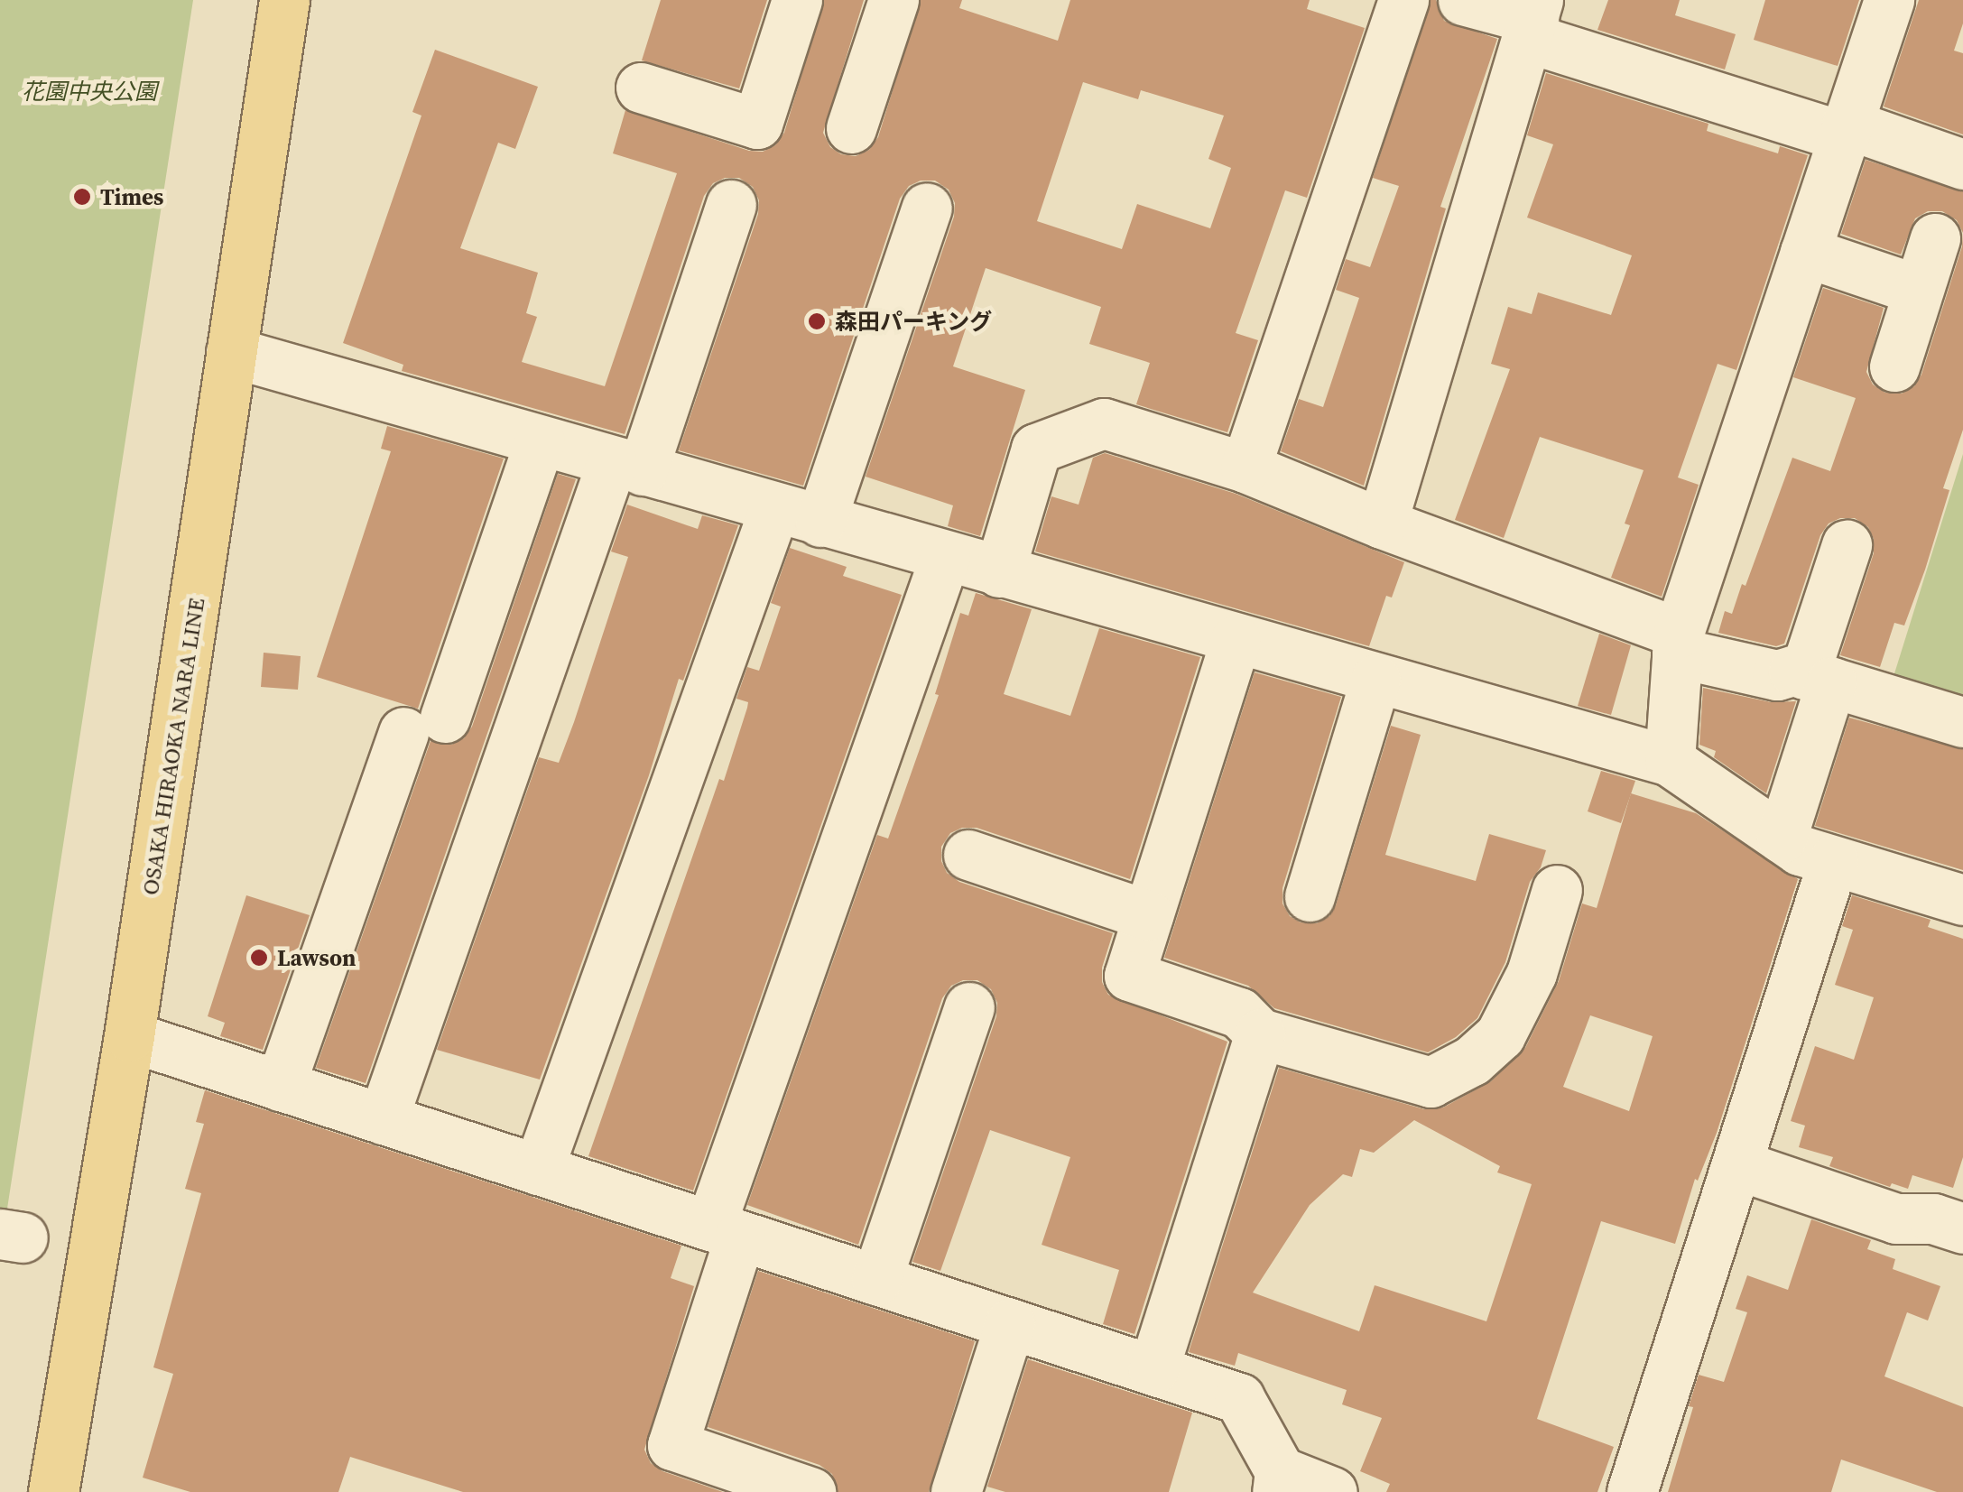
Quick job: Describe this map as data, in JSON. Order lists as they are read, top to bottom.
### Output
{
  "streets": {
    "main road": ["OSAKA HIRAOKA NARA LINE"]
  },
  "parks": ["花園中央公園"],
  "places": ["Times", "森田パーキング", "Lawson"]
}
